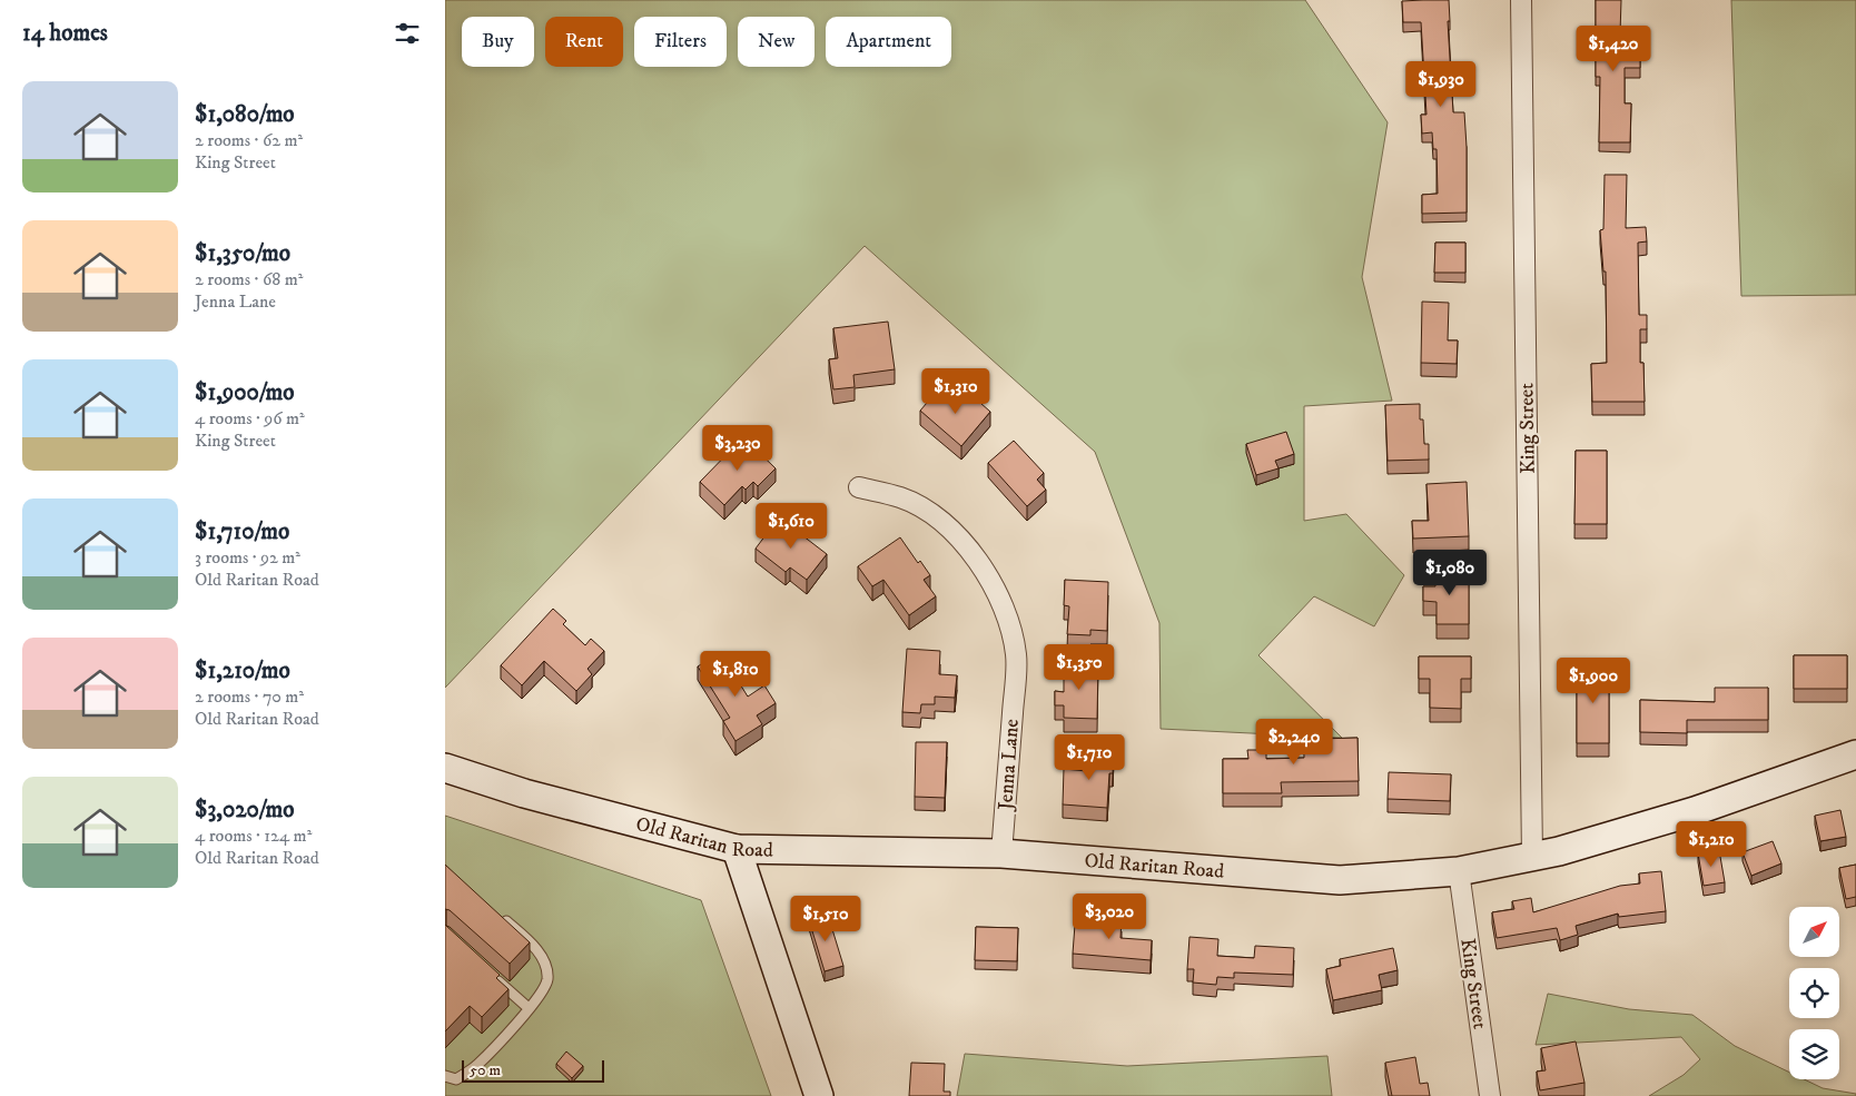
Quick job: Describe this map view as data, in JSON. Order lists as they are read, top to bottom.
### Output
{
  "streets": {
    "street": ["King Street", "Jenna Lane", "Old Raritan Road"]
  },
  "crossings": [
    ["King Street", "Old Raritan Road"],
    ["Jenna Lane", "Old Raritan Road"]
  ],
  "scale_bar": "50 m",
  "north": "top right",
  "page": {
    "heading": "14 homes",
    "chip": [
      "Buy",
      "Rent",
      "Filters",
      "New",
      "Apartment"
    ],
    "price": [
      "$1,420",
      "$1,930",
      "$1,310",
      "$3,230",
      "$1,610",
      "$1,080",
      "$1,350",
      "$1,810",
      "$1,900",
      "$2,240",
      "$1,710",
      "$1,210",
      "$3,020",
      "$1,510"
    ],
    "list": [
      {
        "name": "$1,080/mo",
        "note": "2 rooms · 62 m² · King Street"
      },
      {
        "name": "$1,350/mo",
        "note": "2 rooms · 68 m² · Jenna Lane"
      },
      {
        "name": "$1,900/mo",
        "note": "4 rooms · 96 m² · King Street"
      },
      {
        "name": "$1,710/mo",
        "note": "3 rooms · 92 m² · Old Raritan Road"
      },
      {
        "name": "$1,210/mo",
        "note": "2 rooms · 70 m² · Old Raritan Road"
      },
      {
        "name": "$3,020/mo",
        "note": "4 rooms · 124 m² · Old Raritan Road"
      }
    ],
    "scale": "50 m"
  }
}
